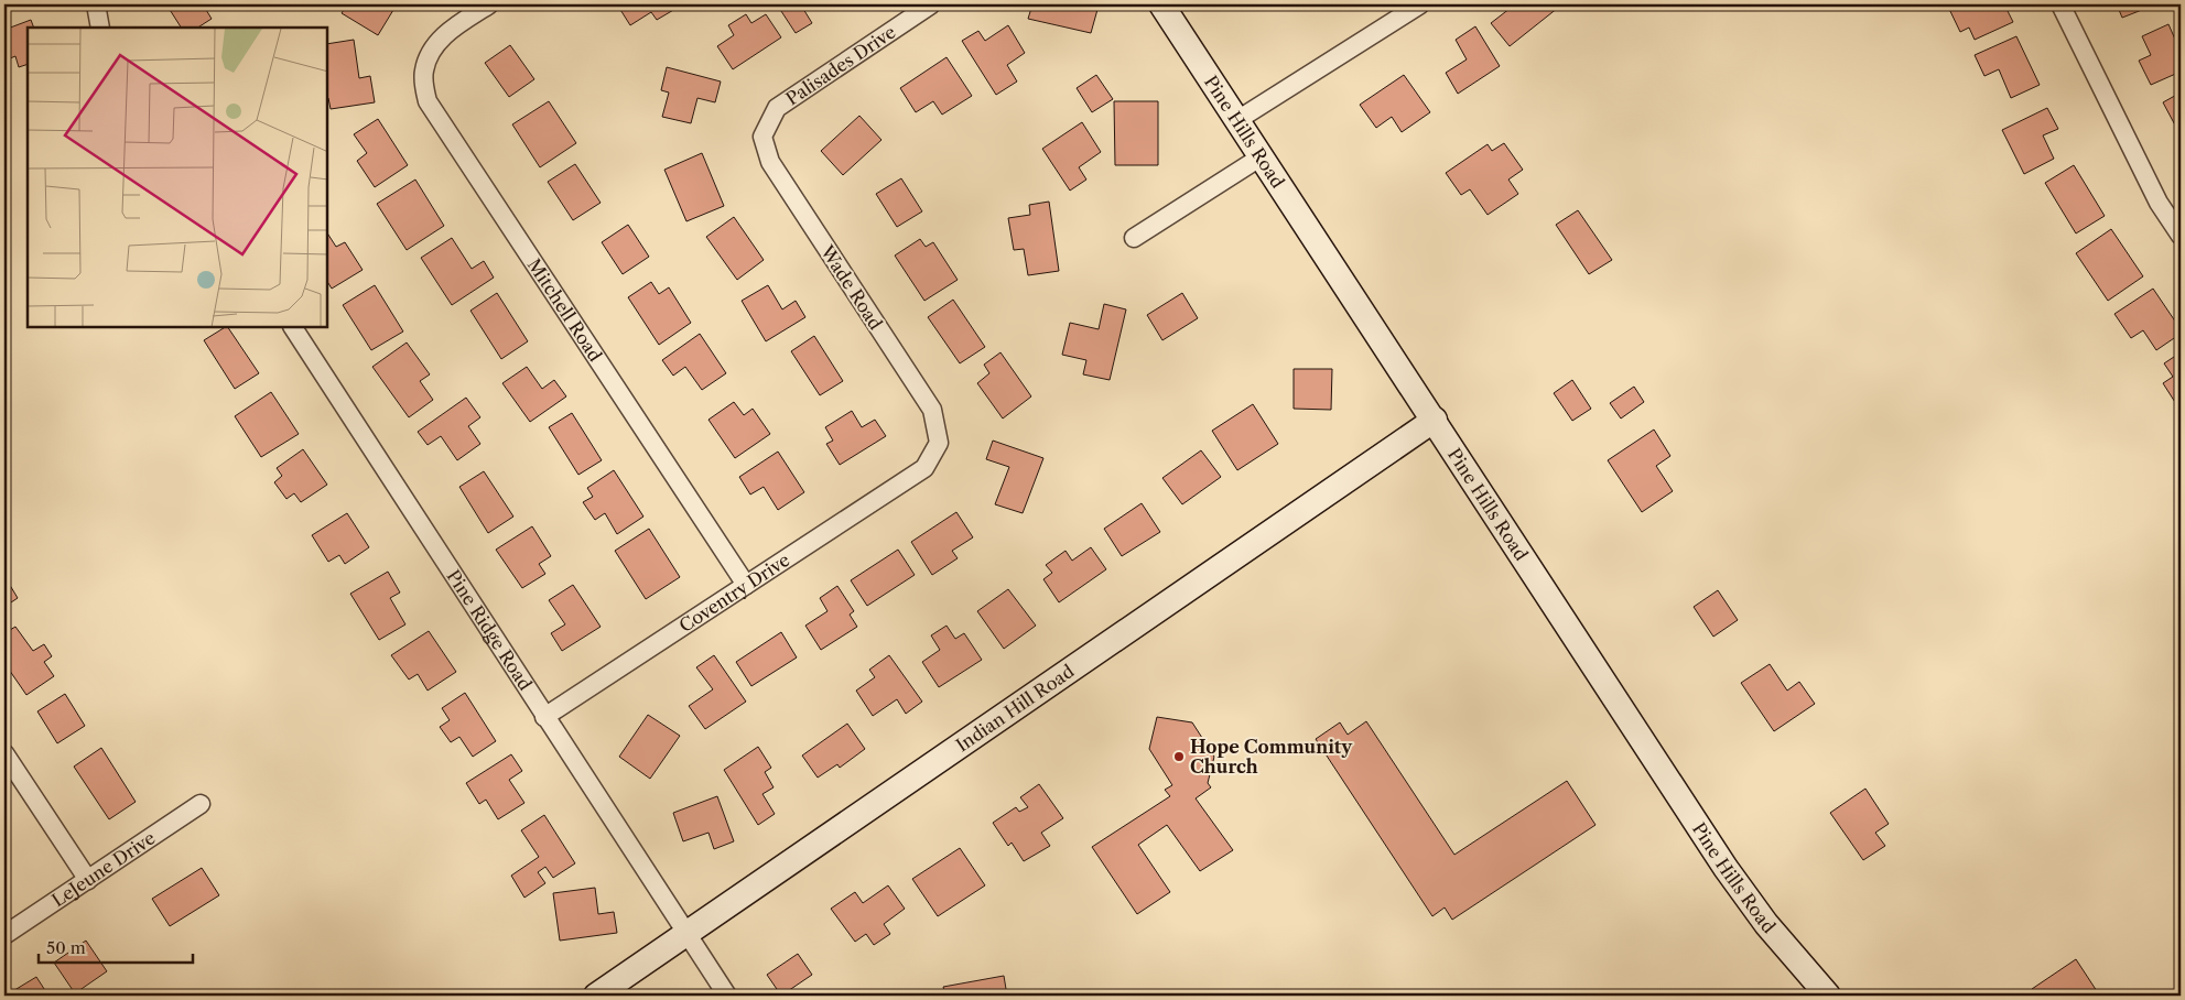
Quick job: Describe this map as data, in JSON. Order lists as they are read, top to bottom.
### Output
{
  "streets": {
    "main road": ["Pine Hills Road", "Indian Hill Road"],
    "street": [
      "Palisades Drive",
      "Wade Road",
      "Mitchell Road",
      "Coventry Drive",
      "Pine Ridge Road",
      "LeJeune Drive"
    ]
  },
  "crossings": [
    ["Palisades Drive", "Wade Road"],
    ["Pine Hills Road", "Indian Hill Road"],
    ["Wade Road", "Coventry Drive"],
    ["Mitchell Road", "Coventry Drive"],
    ["Coventry Drive", "Pine Ridge Road"],
    ["Pine Ridge Road", "Indian Hill Road"]
  ],
  "places": ["Hope Community Church"],
  "scale_bar": "50 m"
}
